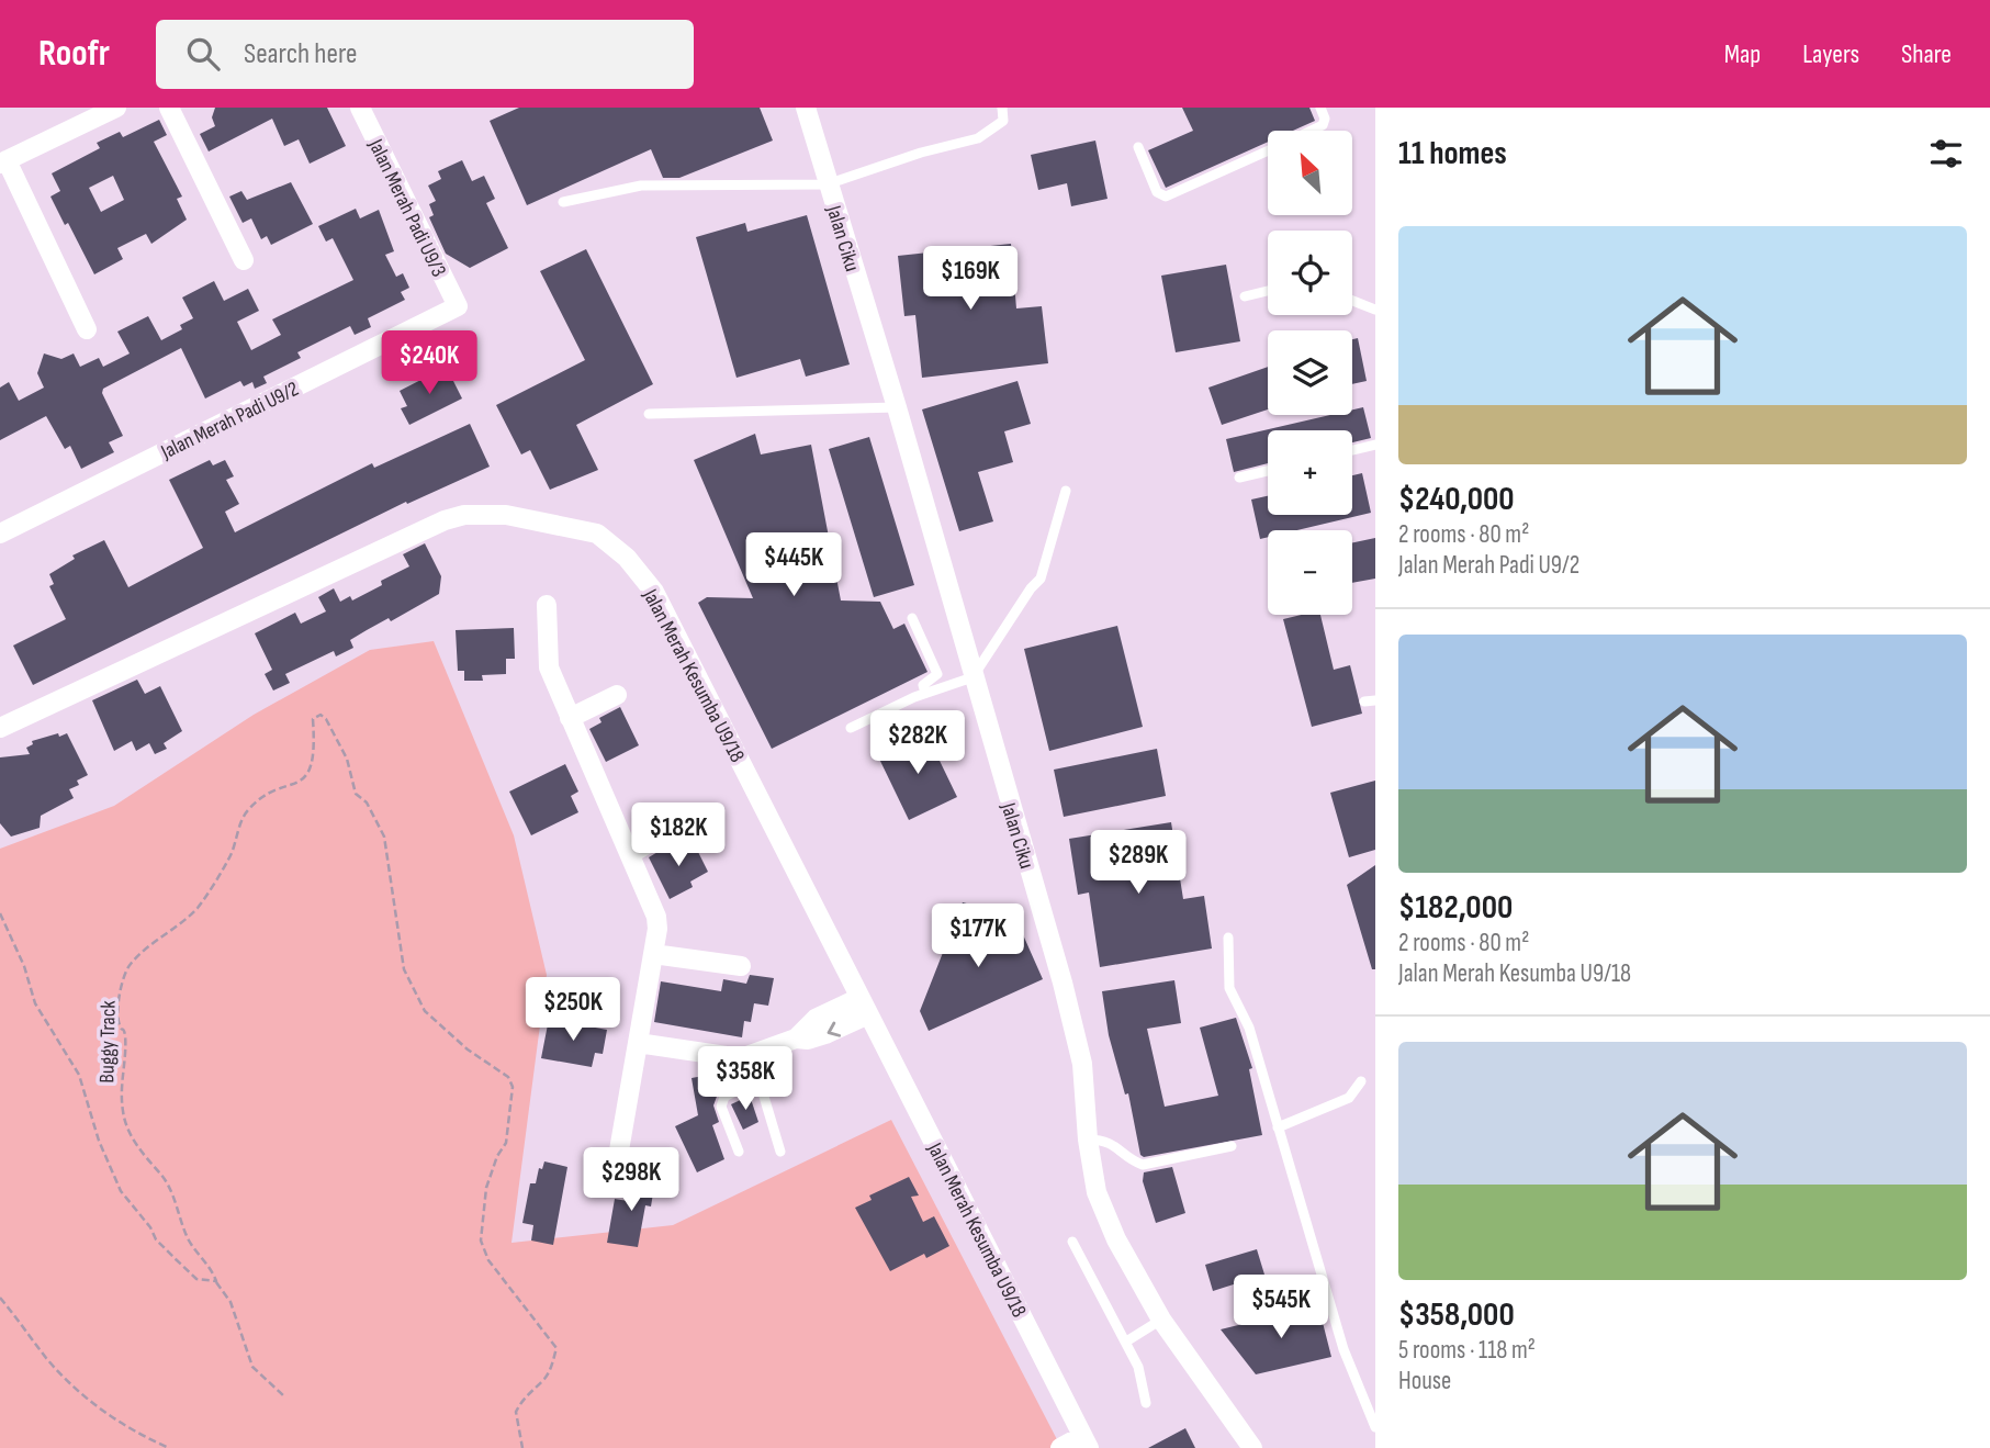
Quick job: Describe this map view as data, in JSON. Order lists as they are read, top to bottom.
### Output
{
  "streets": {
    "street": [
      "Jalan Merah Padi U9/3",
      "Jalan Ciku",
      "Jalan Merah Padi U9/2",
      "Jalan Merah Kesumba U9/18"
    ],
    "path": ["Buggy Track"]
  },
  "crossings": [
    ["Jalan Merah Padi U9/3", "Jalan Merah Padi U9/2"]
  ],
  "north": "top left",
  "page": {
    "header": "Roofr",
    "search": "Search here",
    "nav": ["Map", "Layers", "Share"],
    "heading": "11 homes",
    "map_buttons": ["+", "−"],
    "list": [
      {
        "name": "$240,000",
        "note": "2 rooms · 80 m² · Jalan Merah Padi U9/2"
      },
      {
        "name": "$182,000",
        "note": "2 rooms · 80 m² · Jalan Merah Kesumba U9/18"
      },
      {
        "name": "$358,000",
        "note": "5 rooms · 118 m² · House"
      }
    ],
    "price": [
      "$169K",
      "$240K",
      "$445K",
      "$282K",
      "$182K",
      "$289K",
      "$177K",
      "$250K",
      "$358K",
      "$298K",
      "$545K"
    ]
  }
}
